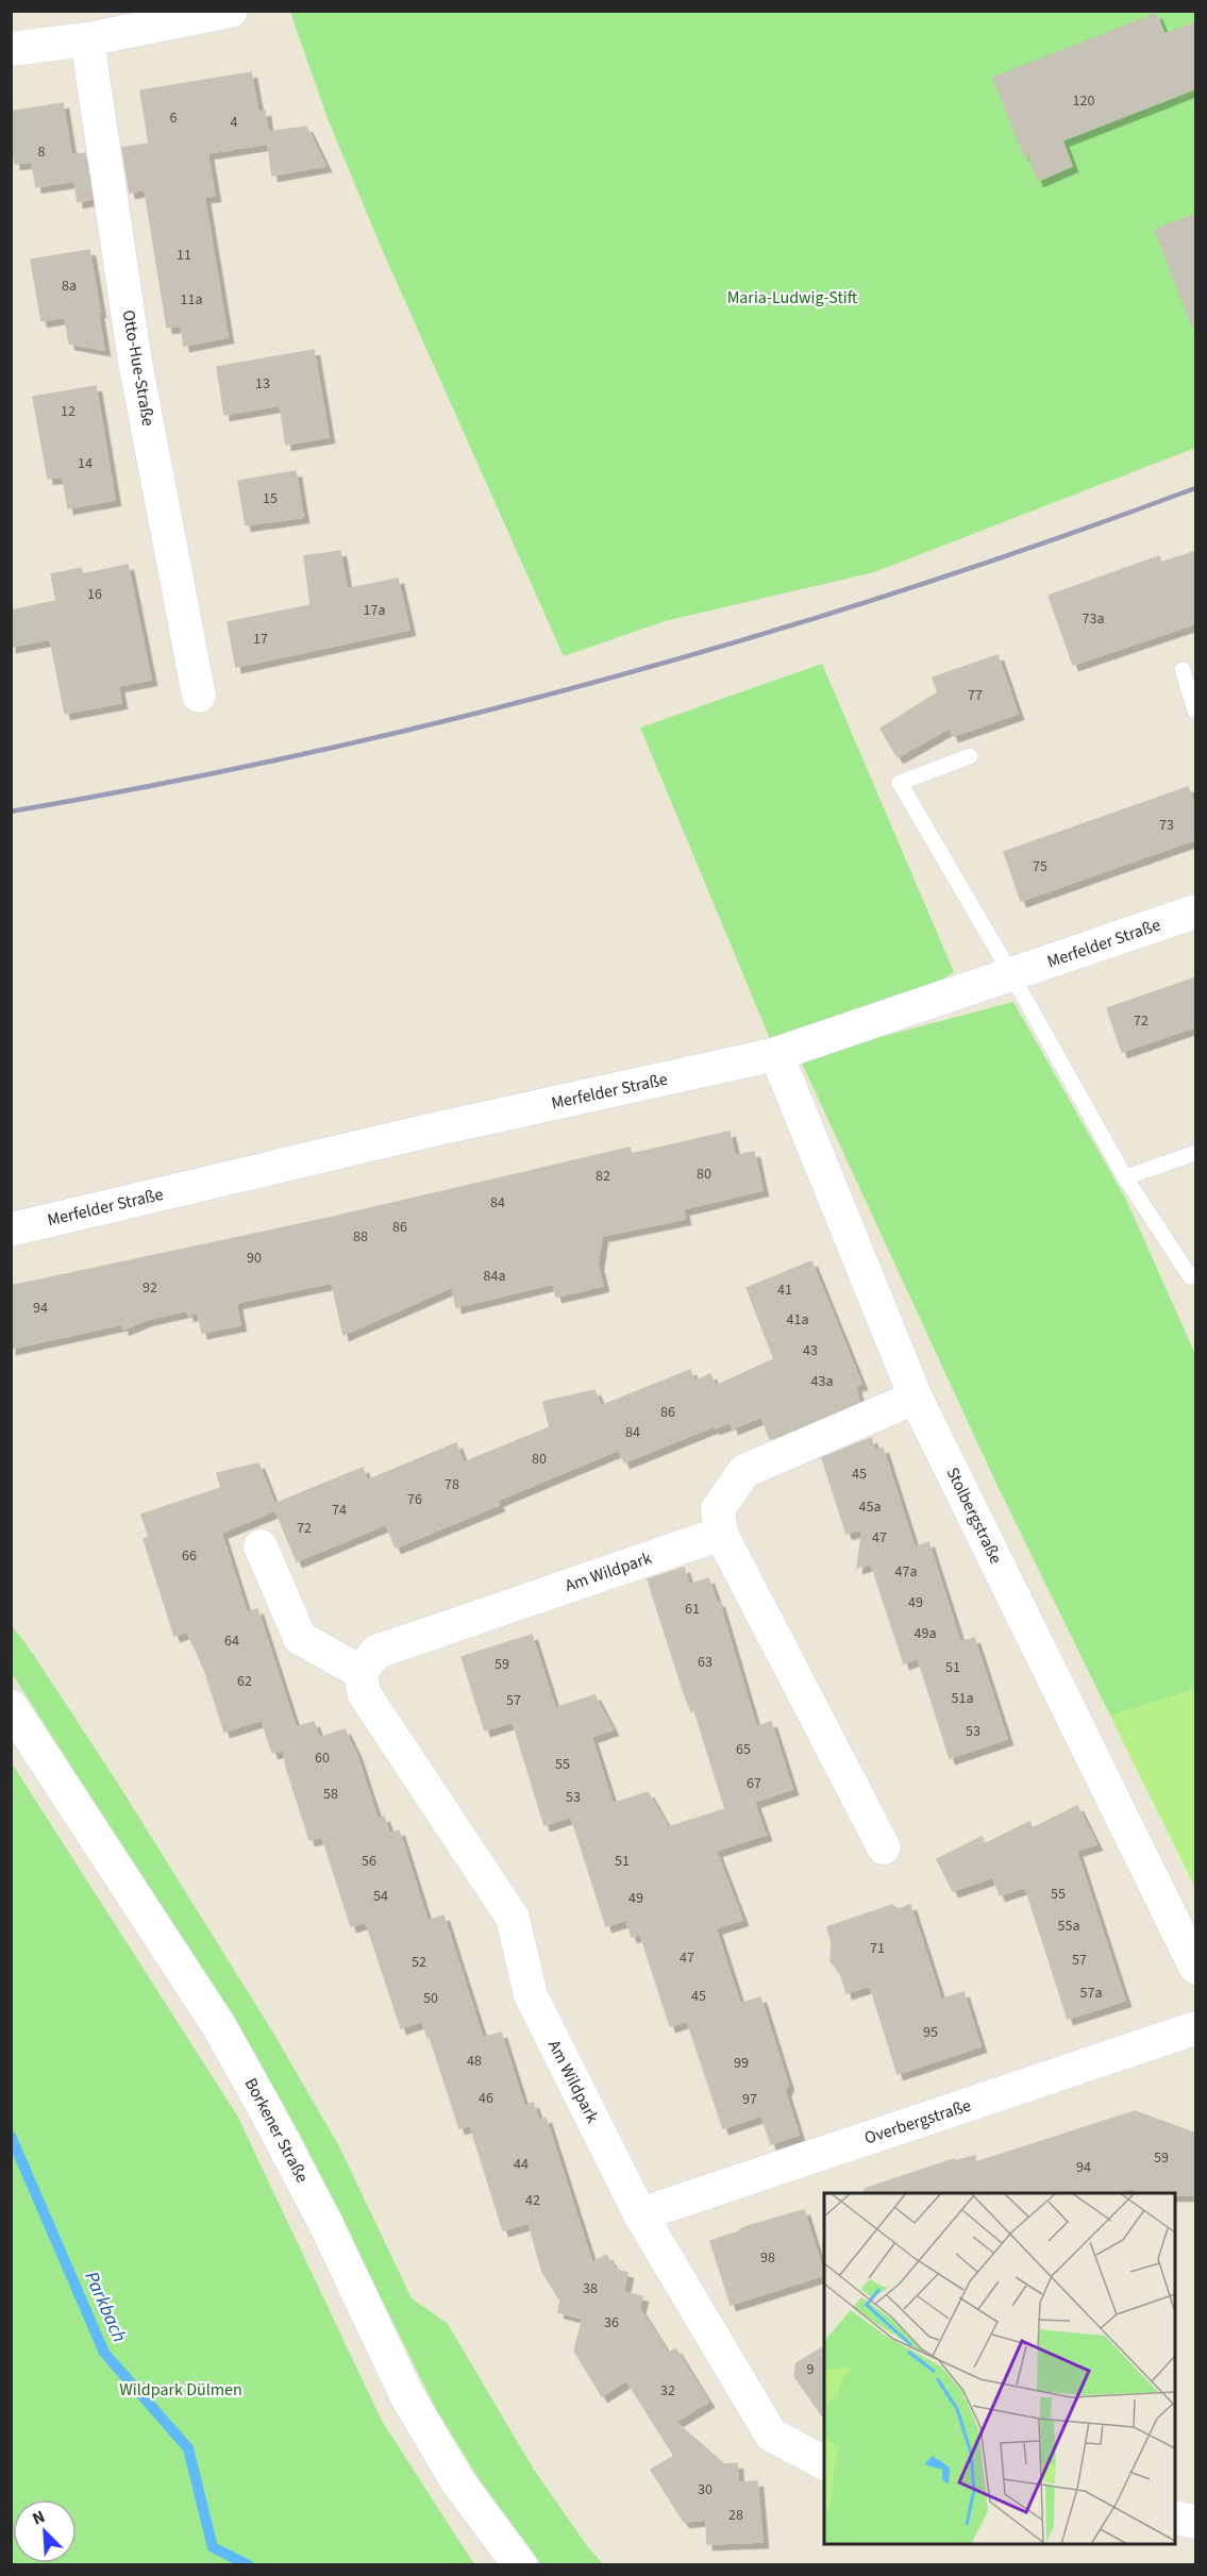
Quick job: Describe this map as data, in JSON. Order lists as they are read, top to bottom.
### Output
{
  "streets": {
    "street": [
      "Otto-Hue-Straße",
      "Merfelder Straße",
      "Stolbergstraße",
      "Am Wildpark",
      "Overbergstraße",
      "Borkener Straße"
    ]
  },
  "crossings": [
    ["Merfelder Straße", "Stolbergstraße"],
    ["Am Wildpark", "Overbergstraße"]
  ],
  "water": ["Parkbach"],
  "parks": ["Maria-Ludwig-Stift", "Wildpark Dülmen"],
  "house_numbers": [
    "120",
    "6",
    "4",
    "8",
    "11",
    "8a",
    "11a",
    "13",
    "12",
    "14",
    "15",
    "16",
    "17a",
    "73a",
    "17",
    "77",
    "73",
    "75",
    "72",
    "80",
    "82",
    "84",
    "86",
    "88",
    "90",
    "84a",
    "92",
    "41",
    "94",
    "41a",
    "43",
    "43a",
    "86",
    "84",
    "80",
    "45",
    "78",
    "76",
    "45a",
    "74",
    "72",
    "47",
    "66",
    "47a",
    "49",
    "61",
    "49a",
    "64",
    "63",
    "59",
    "51",
    "62",
    "51a",
    "57",
    "53",
    "65",
    "60",
    "55",
    "67",
    "58",
    "53",
    "56",
    "51",
    "55",
    "54",
    "49",
    "55a",
    "71",
    "47",
    "57",
    "52",
    "57a",
    "45",
    "50",
    "95",
    "48",
    "99",
    "46",
    "97",
    "59",
    "44",
    "94",
    "42",
    "98",
    "38",
    "36",
    "9",
    "32",
    "30",
    "28"
  ],
  "north": "top left"
}
